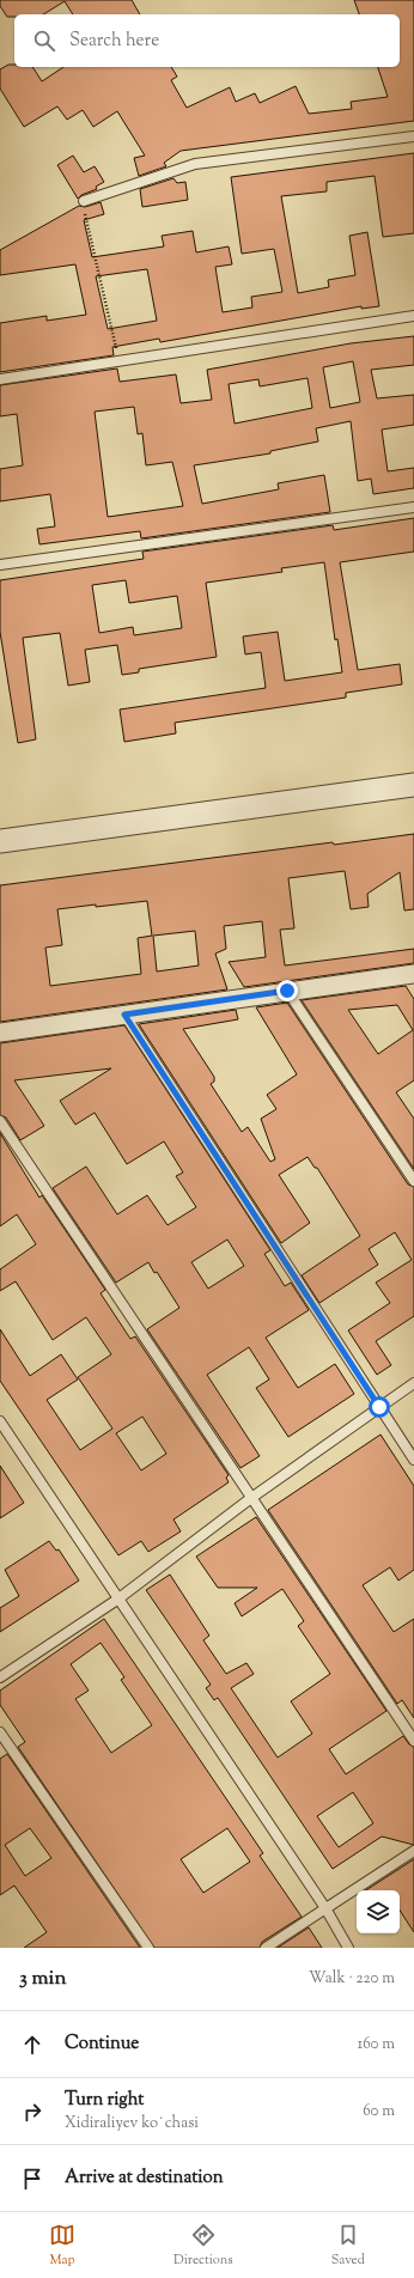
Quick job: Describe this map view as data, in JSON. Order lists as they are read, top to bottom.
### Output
{
  "page": {
    "search": "Search here",
    "heading": ["3 min", "Walk · 220 m"],
    "list": [
      ["Continue", "160 m"],
      ["Turn right", "Xidiraliyev koʻchasi", "60 m"],
      "Arrive at destination"
    ],
    "nav": ["Map", "Directions", "Saved"]
  }
}
